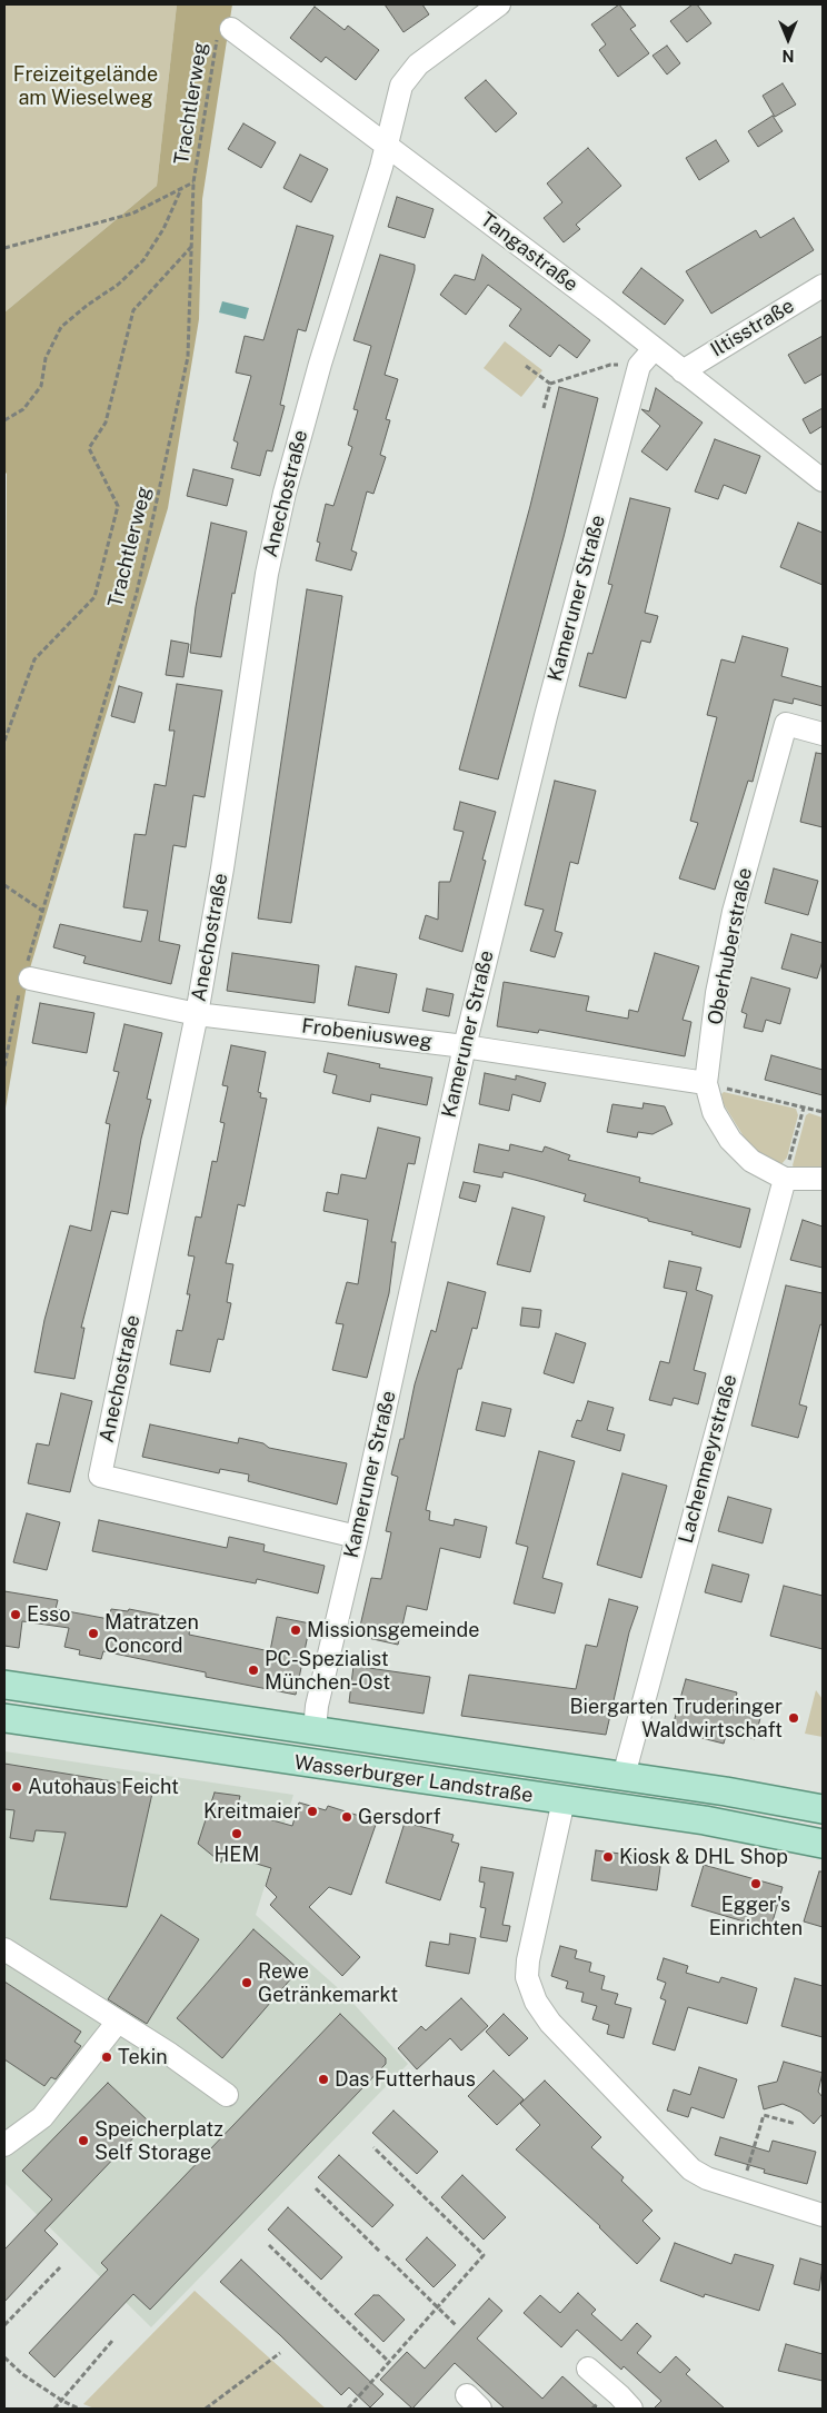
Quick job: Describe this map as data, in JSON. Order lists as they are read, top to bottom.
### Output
{
  "streets": {
    "main road": ["Wasserburger Landstraße"],
    "street": [
      "Tangastraße",
      "Iltisstraße",
      "Anechostraße",
      "Kameruner Straße",
      "Oberhuberstraße",
      "Frobeniusweg",
      "Lachenmeyrstraße"
    ],
    "path": ["Trachtlerweg"]
  },
  "crossings": [
    ["Trachtlerweg", "Tangastraße"],
    ["Trachtlerweg", "Frobeniusweg"],
    ["Tangastraße", "Iltisstraße"],
    ["Tangastraße", "Anechostraße"],
    ["Tangastraße", "Kameruner Straße"],
    ["Anechostraße", "Kameruner Straße"],
    ["Anechostraße", "Frobeniusweg"],
    ["Kameruner Straße", "Frobeniusweg"],
    ["Kameruner Straße", "Wasserburger Landstraße"],
    ["Oberhuberstraße", "Frobeniusweg"],
    ["Oberhuberstraße", "Lachenmeyrstraße"],
    ["Lachenmeyrstraße", "Wasserburger Landstraße"]
  ],
  "parks": ["Freizeitgelände am Wieselweg"],
  "places": [
    "Esso",
    "Missionsgemeinde",
    "Matratzen Concord",
    "PC-Spezialist München-Ost",
    "Biergarten Truderinger Waldwirtschaft",
    "Autohaus Feicht",
    "Kreitmaier",
    "Gersdorf",
    "HEM",
    "Kiosk & DHL Shop",
    "Egger's Einrichten",
    "Rewe Getränkemarkt",
    "Tekin",
    "Das Futterhaus",
    "Speicherplatz Self Storage"
  ],
  "north": "bottom"
}
